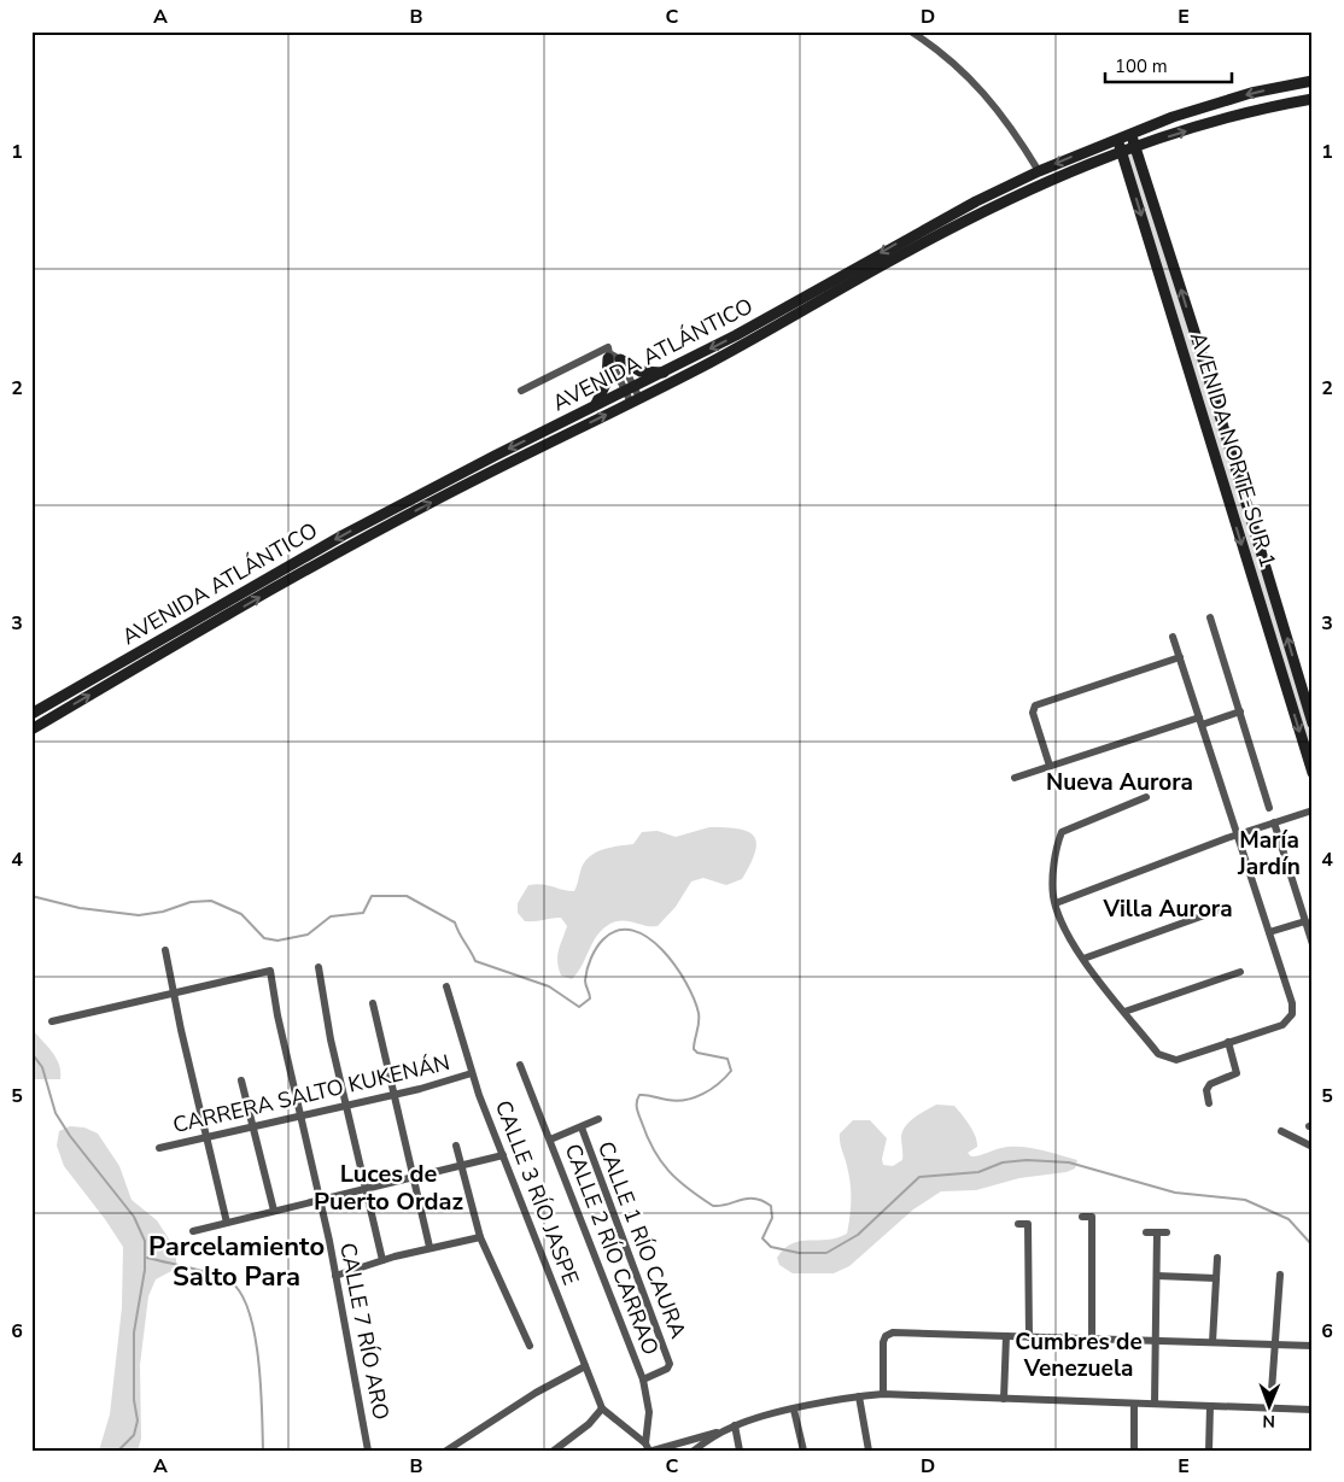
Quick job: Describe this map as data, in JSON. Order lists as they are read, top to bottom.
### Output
{
  "streets": {
    "main road": ["AVENIDA ATLÁNTICO", "AVENIDA NORTE-SUR 1"],
    "street": [
      "CARRERA SALTO KUKENÁN",
      "CALLE 3 RÍO JASPE",
      "CALLE 1 RÍO CAURA",
      "CALLE 2 RÍO CARRAO",
      "CALLE 7 RÍO ARO"
    ]
  },
  "crossings": [
    ["AVENIDA ATLÁNTICO", "AVENIDA NORTE-SUR 1"],
    ["CARRERA SALTO KUKENÁN", "CALLE 3 RÍO JASPE"],
    ["CARRERA SALTO KUKENÁN", "CALLE 7 RÍO ARO"],
    ["CALLE 1 RÍO CAURA", "CALLE 2 RÍO CARRAO"]
  ],
  "districts": [
    "Nueva Aurora",
    "María Jardín",
    "Villa Aurora",
    "Luces de Puerto Ordaz",
    "Parcelamiento Salto Para",
    "Cumbres de Venezuela"
  ],
  "scale_bar": "100 m",
  "north": "bottom",
  "grid": {
    "columns": [
      "A",
      "B",
      "C",
      "D",
      "E"
    ],
    "rows": [
      "1",
      "2",
      "3",
      "4",
      "5",
      "6"
    ]
  }
}
